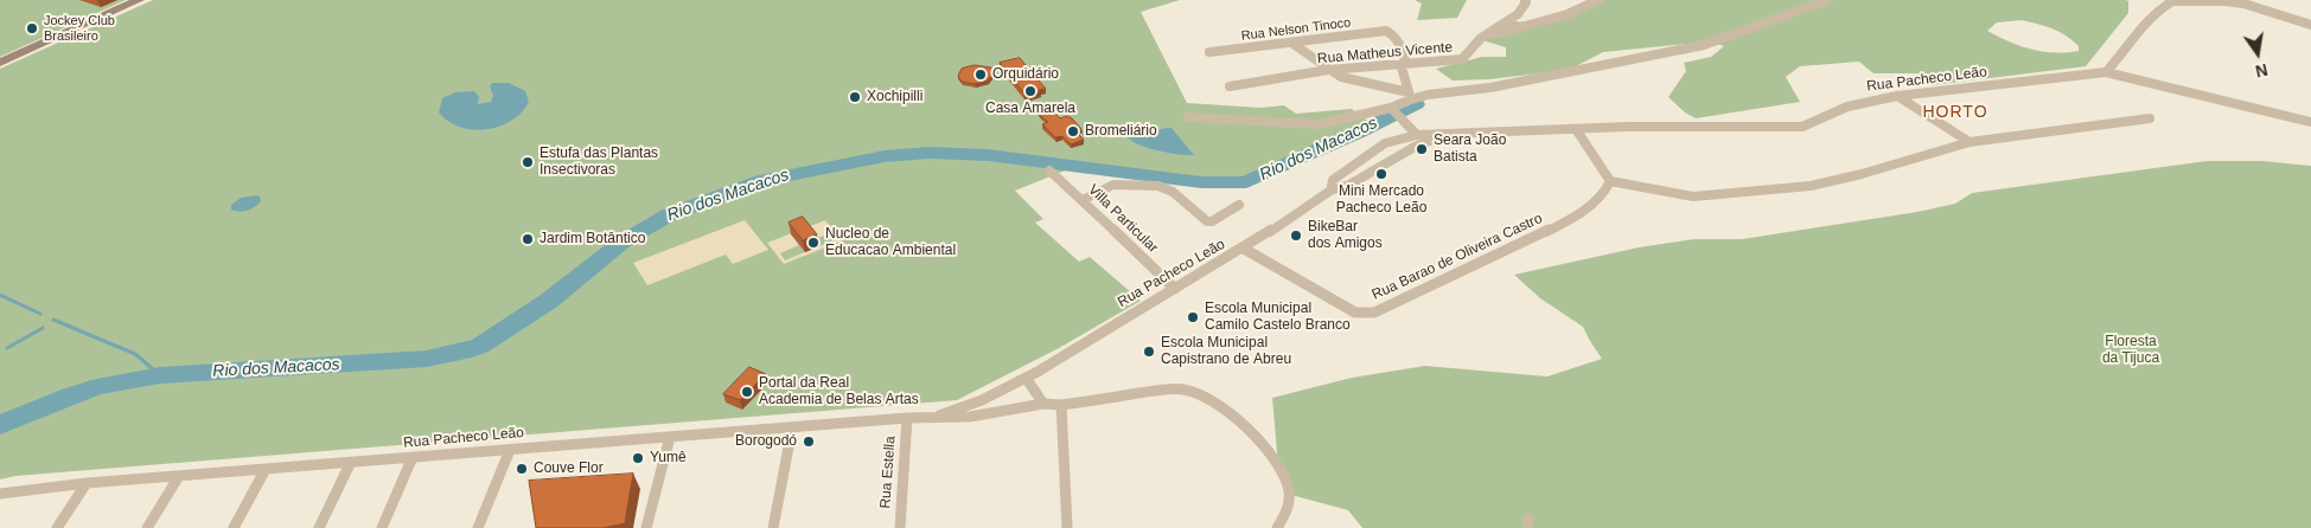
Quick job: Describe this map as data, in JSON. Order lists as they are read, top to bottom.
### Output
{
  "streets": {
    "street": [
      "Rua Nelson Tinoco",
      "Rua Matheus Vicente",
      "Rua Pacheco Leão",
      "Villa Particular",
      "Rua Barao de Oliveira Castro",
      "Rua Estella"
    ]
  },
  "crossings": [
    ["Rua Nelson Tinoco", "Rua Matheus Vicente"],
    ["Rua Pacheco Leão", "Villa Particular"],
    ["Rua Pacheco Leão", "Rua Barao de Oliveira Castro"],
    ["Rua Pacheco Leão", "Rua Estella"]
  ],
  "districts": ["HORTO"],
  "water": ["Rio dos Macacos"],
  "parks": ["Floresta da Tijuca"],
  "places": [
    "Jockey Club Brasileiro",
    "Orquidário",
    "Casa Amarela",
    "Xochipilli",
    "Bromeliário",
    "Seara João Batista",
    "Estufa das Plantas Insectivoras",
    "Mini Mercado Pacheco Leão",
    "BikeBar dos Amigos",
    "Jardim Botântico",
    "Nucleo de Educacao Ambiental",
    "Escola Municipal Camilo Castelo Branco",
    "Escola Municipal Capistrano de Abreu",
    "Portal da Real Academia de Belas Artas",
    "Borogodó",
    "Yumê",
    "Couve Flor"
  ],
  "north": "bottom"
}
